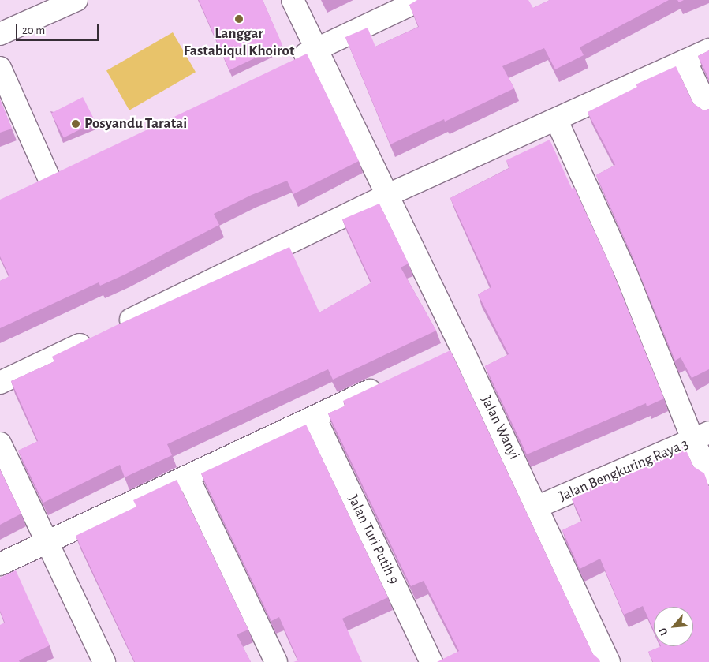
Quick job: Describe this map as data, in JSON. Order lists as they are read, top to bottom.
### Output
{
  "streets": {
    "street": ["Jalan Wanyi", "Jalan Bengkuring Raya 3", "Jalan Turi Putih 9"]
  },
  "crossings": [
    ["Jalan Wanyi", "Jalan Bengkuring Raya 3"]
  ],
  "places": ["Langgar Fastabiqul Khoirot", "Posyandu Taratai"],
  "scale_bar": "20 m",
  "north": "bottom left"
}
